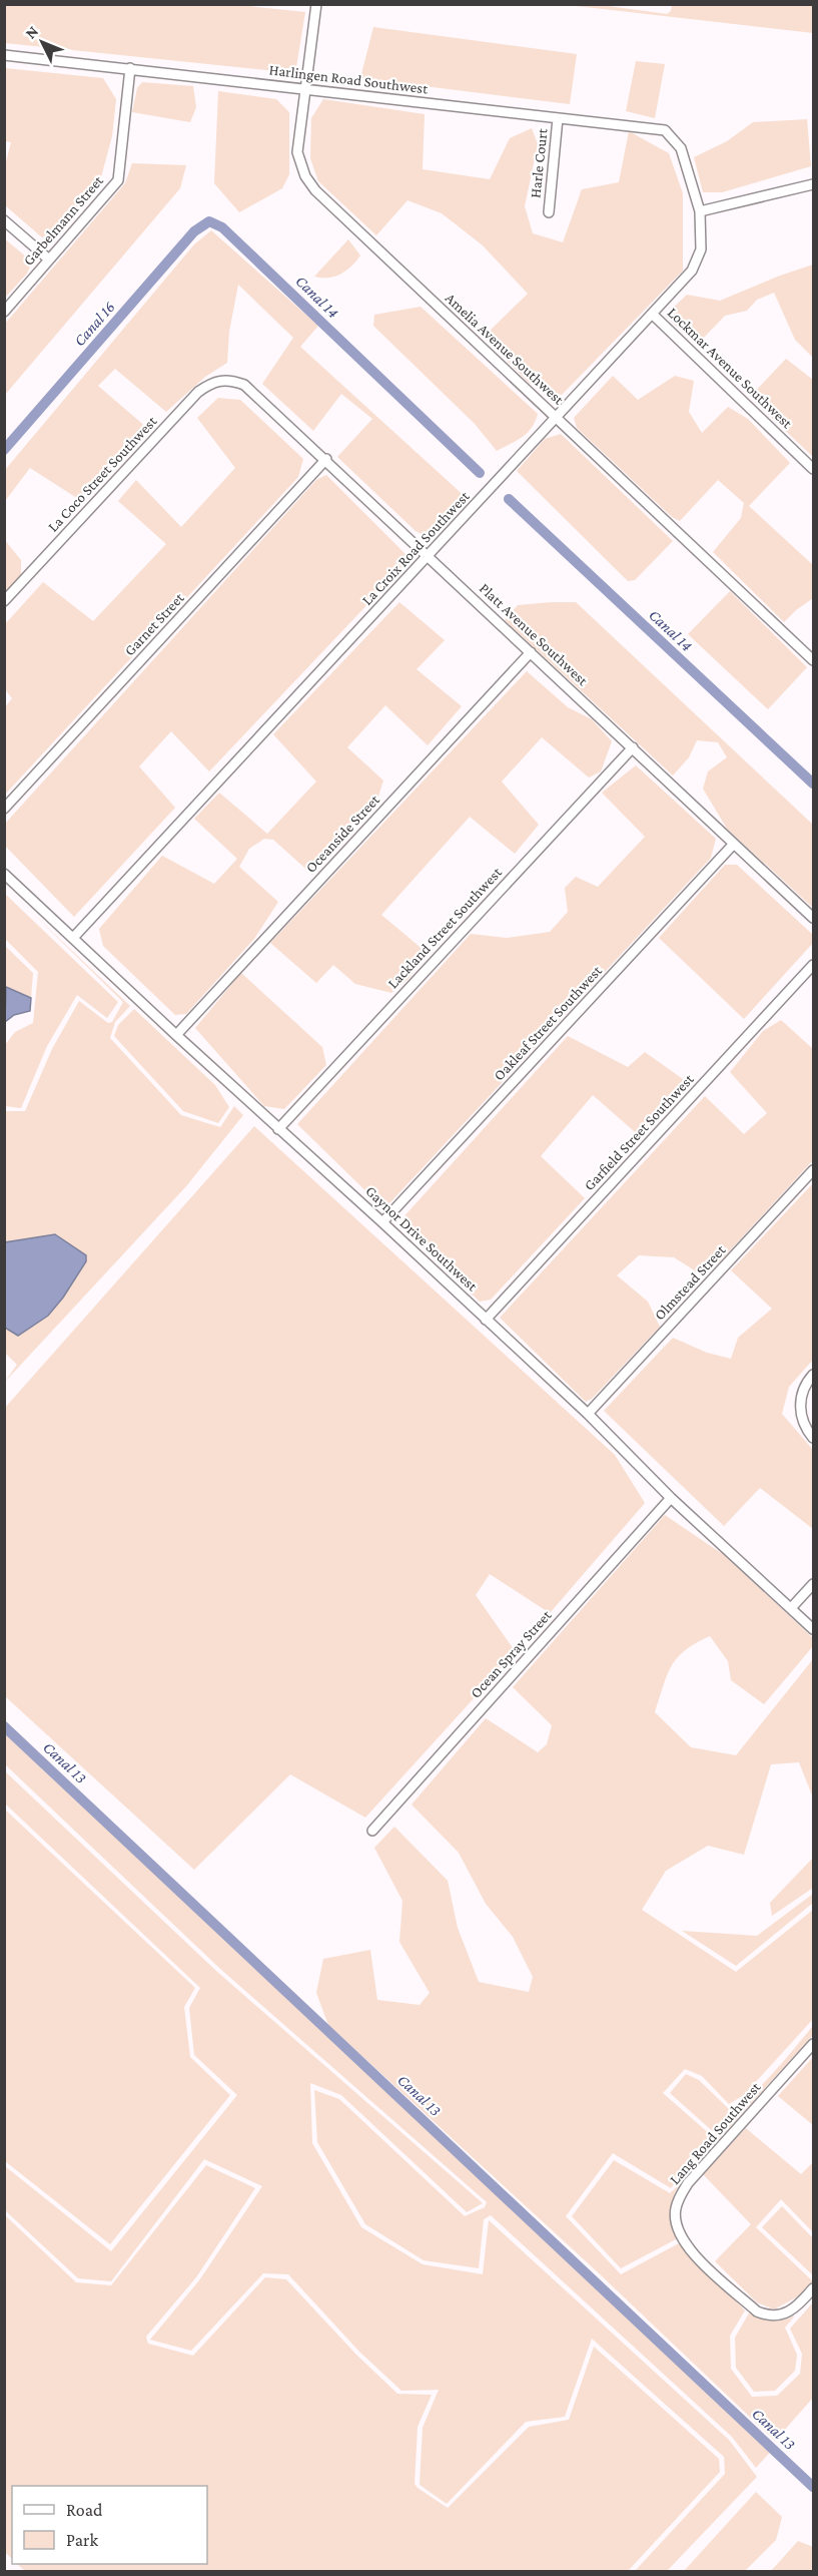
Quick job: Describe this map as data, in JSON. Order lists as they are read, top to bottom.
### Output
{
  "streets": {
    "street": [
      "Harlingen Road Southwest",
      "Harle Court",
      "Garbelmann Street",
      "Amelia Avenue Southwest",
      "Lockmar Avenue Southwest",
      "La Coco Street Southwest",
      "La Croix Road Southwest",
      "Garnet Street",
      "Platt Avenue Southwest",
      "Oceanside Street",
      "Lackland Street Southwest",
      "Oakleaf Street Southwest",
      "Garfield Street Southwest",
      "Gaynor Drive Southwest",
      "Olmstead Street",
      "Ocean Spray Street",
      "Lang Road Southwest"
    ]
  },
  "crossings": [
    ["Harlingen Road Southwest", "Harle Court"],
    ["Harlingen Road Southwest", "Garbelmann Street"],
    ["Harlingen Road Southwest", "Amelia Avenue Southwest"],
    ["Harlingen Road Southwest", "La Croix Road Southwest"],
    ["Amelia Avenue Southwest", "La Croix Road Southwest"],
    ["Lockmar Avenue Southwest", "La Croix Road Southwest"],
    ["La Coco Street Southwest", "Platt Avenue Southwest"],
    ["La Croix Road Southwest", "Platt Avenue Southwest"],
    ["La Croix Road Southwest", "Gaynor Drive Southwest"],
    ["Garnet Street", "Platt Avenue Southwest"],
    ["Platt Avenue Southwest", "Oceanside Street"],
    ["Platt Avenue Southwest", "Lackland Street Southwest"],
    ["Platt Avenue Southwest", "Oakleaf Street Southwest"],
    ["Oceanside Street", "Gaynor Drive Southwest"],
    ["Lackland Street Southwest", "Gaynor Drive Southwest"],
    ["Oakleaf Street Southwest", "Gaynor Drive Southwest"],
    ["Garfield Street Southwest", "Gaynor Drive Southwest"],
    ["Gaynor Drive Southwest", "Olmstead Street"],
    ["Gaynor Drive Southwest", "Ocean Spray Street"]
  ],
  "water": ["Canal 14", "Canal 16", "Canal 13"],
  "legend": ["Road", "Park"],
  "north": "top left"
}
